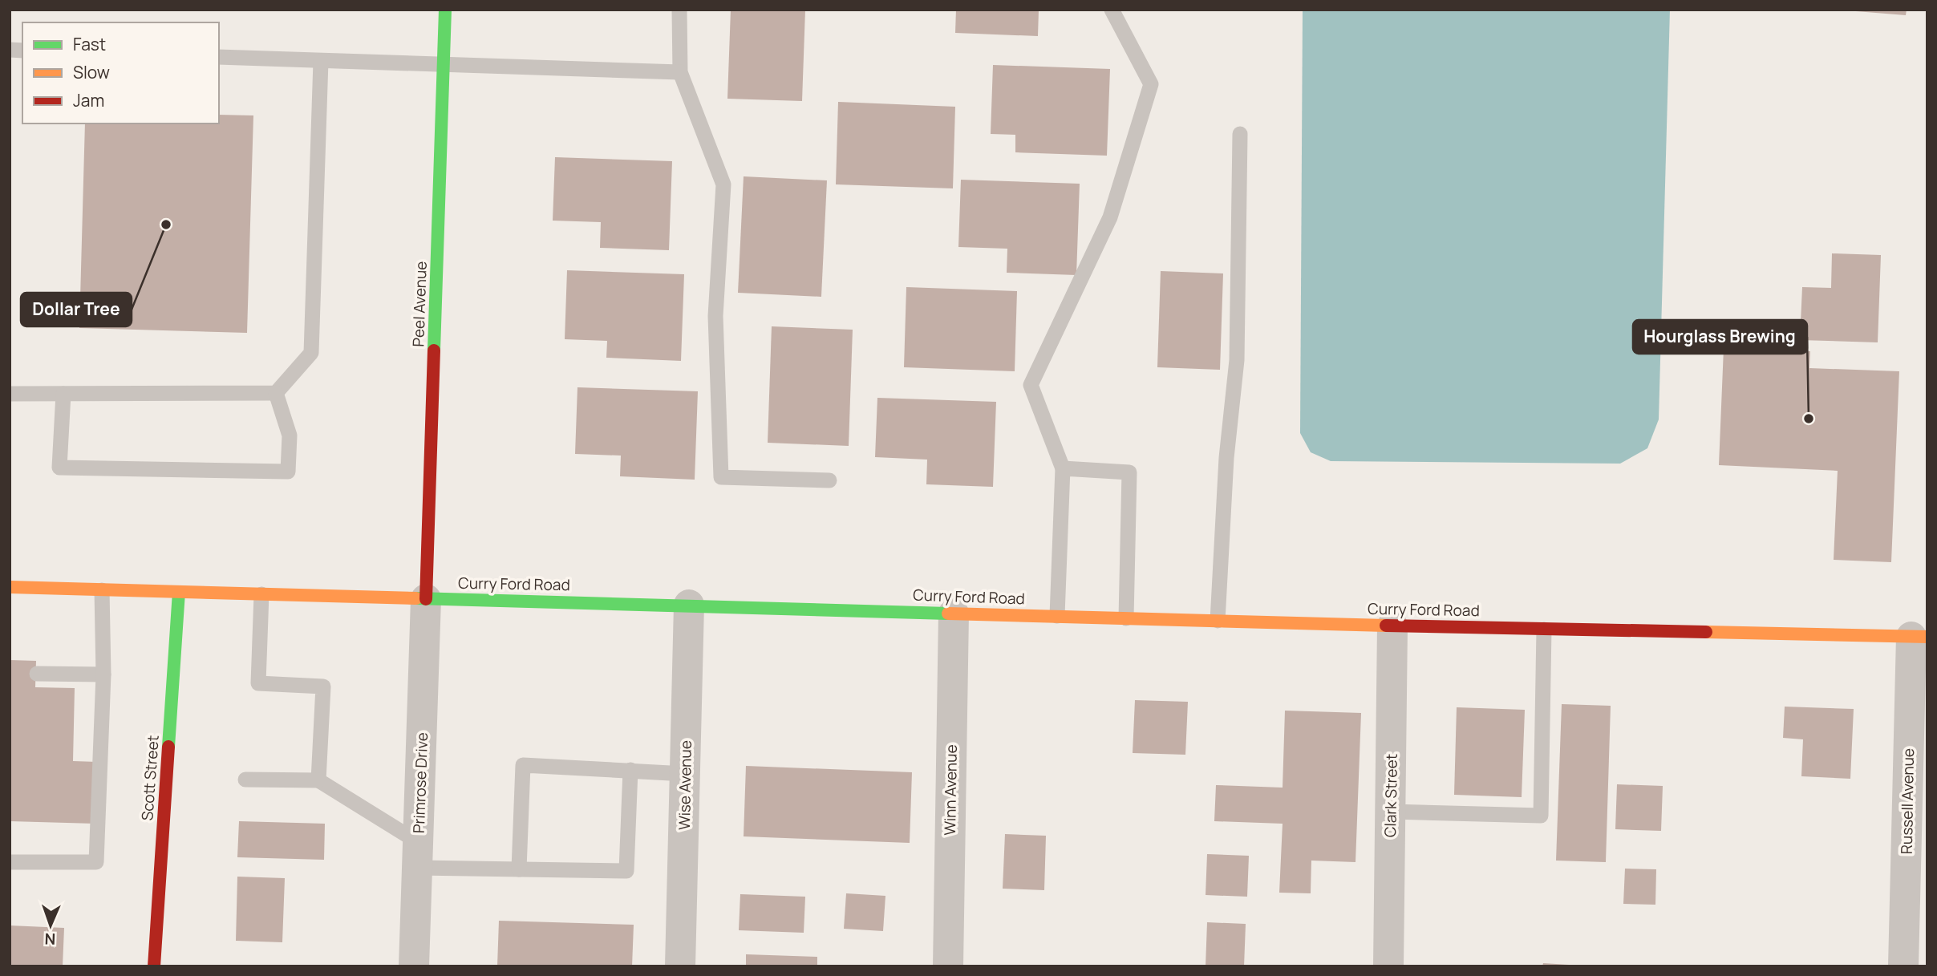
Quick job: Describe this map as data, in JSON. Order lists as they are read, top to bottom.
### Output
{
  "streets": {
    "street": [
      "Peel Avenue",
      "Curry Ford Road",
      "Scott Street",
      "Primrose Drive",
      "Wise Avenue",
      "Winn Avenue",
      "Clark Street",
      "Russell Avenue"
    ]
  },
  "crossings": [
    ["Peel Avenue", "Curry Ford Road"],
    ["Peel Avenue", "Primrose Drive"],
    ["Curry Ford Road", "Scott Street"],
    ["Curry Ford Road", "Primrose Drive"],
    ["Curry Ford Road", "Wise Avenue"],
    ["Curry Ford Road", "Winn Avenue"],
    ["Curry Ford Road", "Clark Street"],
    ["Curry Ford Road", "Russell Avenue"]
  ],
  "places": ["Dollar Tree", "Hourglass Brewing"],
  "legend": ["Fast", "Slow", "Jam"],
  "north": "bottom"
}
